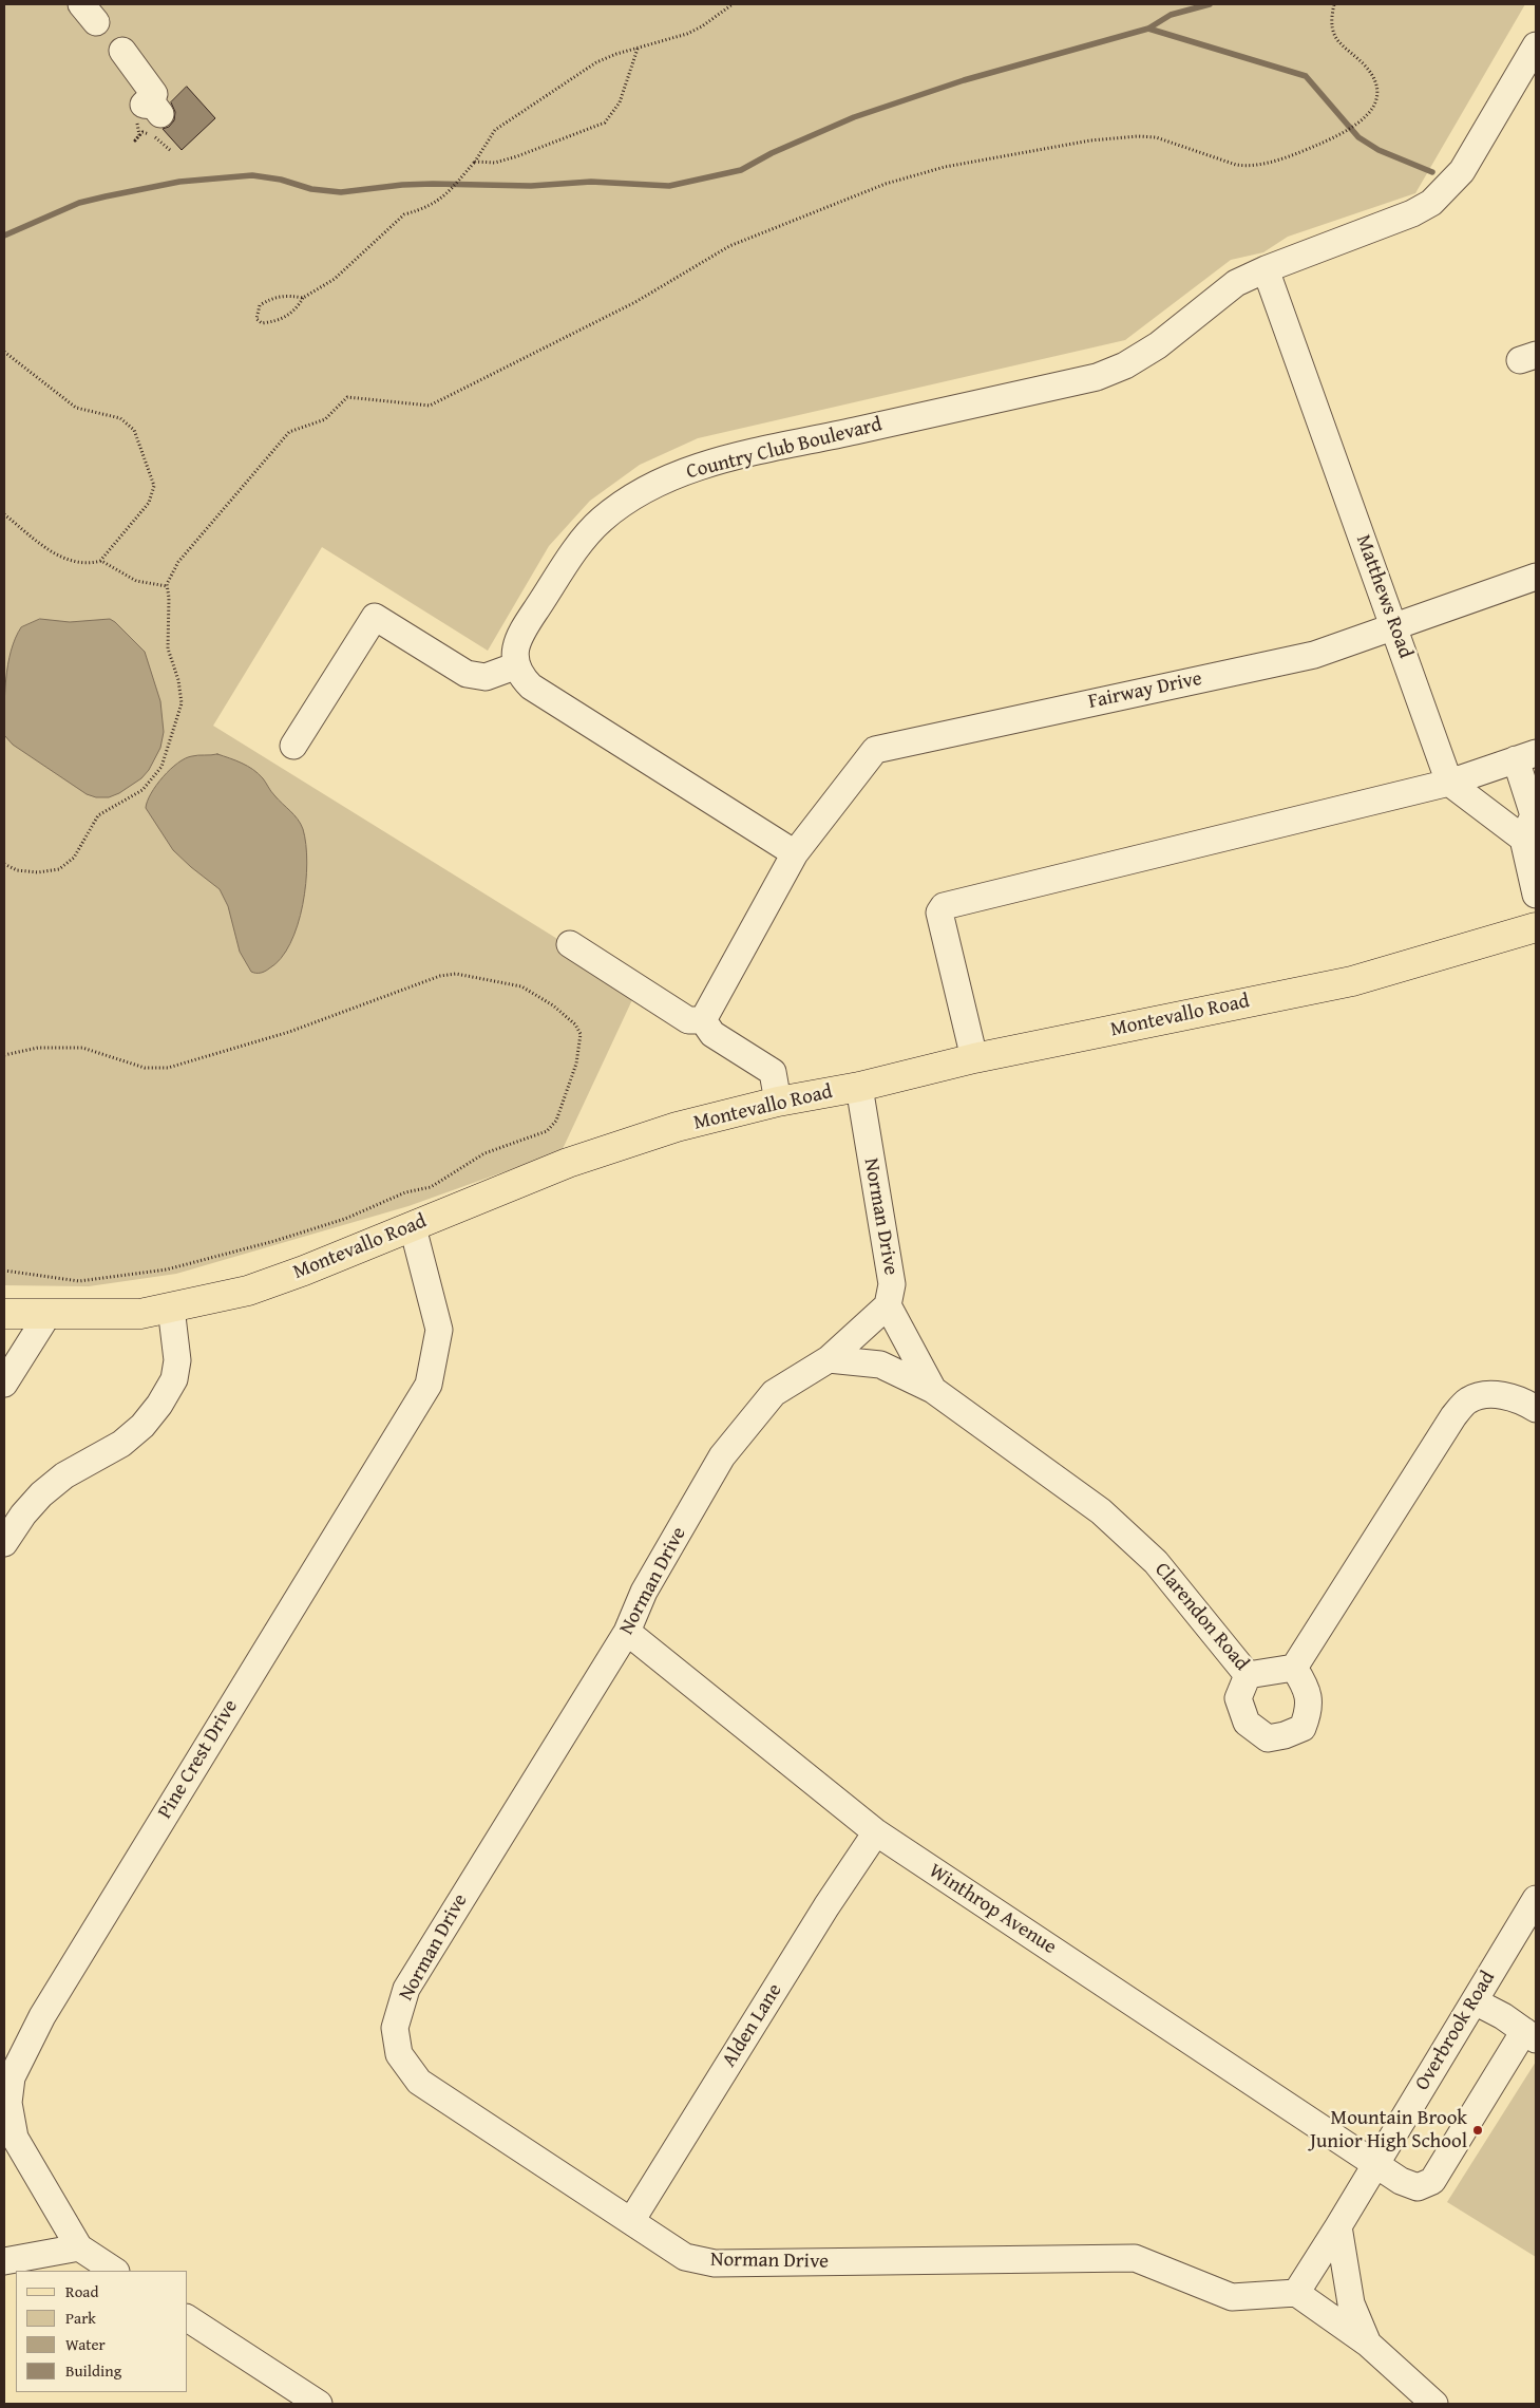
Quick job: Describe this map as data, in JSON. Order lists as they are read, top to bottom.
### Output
{
  "streets": {
    "main road": ["Montevallo Road"],
    "street": [
      "Country Club Boulevard",
      "Matthews Road",
      "Fairway Drive",
      "Norman Drive",
      "Clarendon Road",
      "Pine Crest Drive",
      "Winthrop Avenue",
      "Alden Lane",
      "Overbrook Road"
    ]
  },
  "crossings": [
    ["Country Club Boulevard", "Matthews Road"],
    ["Matthews Road", "Fairway Drive"],
    ["Montevallo Road", "Norman Drive"],
    ["Montevallo Road", "Pine Crest Drive"],
    ["Norman Drive", "Clarendon Road"],
    ["Norman Drive", "Winthrop Avenue"],
    ["Norman Drive", "Alden Lane"],
    ["Norman Drive", "Overbrook Road"],
    ["Winthrop Avenue", "Alden Lane"],
    ["Winthrop Avenue", "Overbrook Road"]
  ],
  "places": ["Mountain Brook Junior High School"],
  "legend": [
    "Road",
    "Park",
    "Water",
    "Building"
  ]
}
